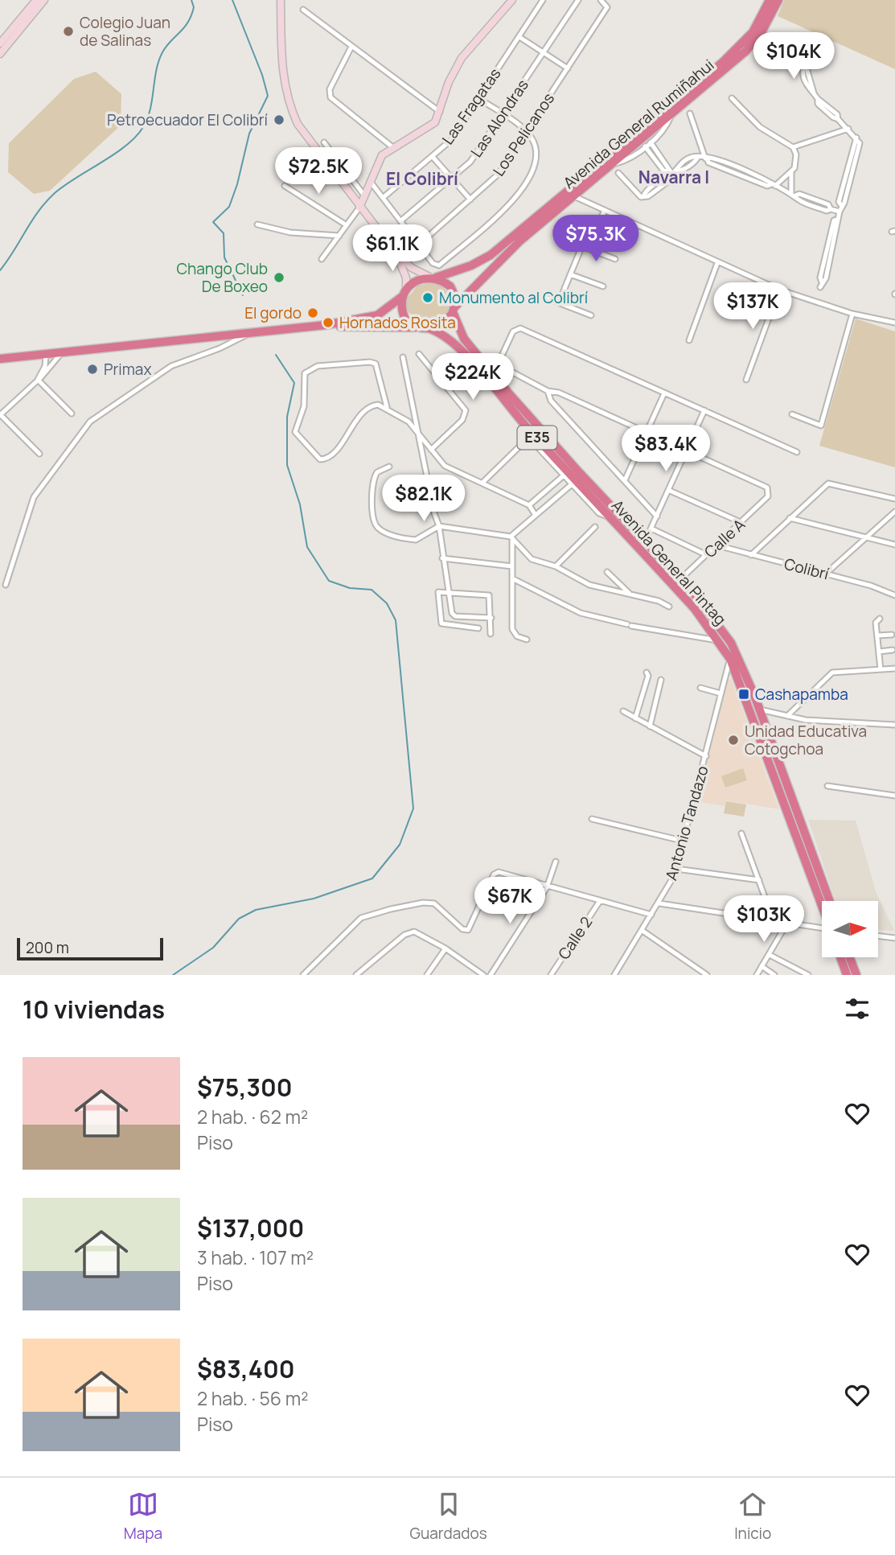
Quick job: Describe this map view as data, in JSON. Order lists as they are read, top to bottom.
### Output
{
  "streets": {
    "highway": ["Avenida General Rumiñahui", "E35", "Avenida General Pintag"],
    "street": [
      "Las Fragatas",
      "Las Alondras",
      "Los Pelicanos",
      "Calle A",
      "Colibrí",
      "Antonio Tandazo",
      "Calle 2"
    ]
  },
  "crossings": [
    ["Avenida General Rumiñahui", "E35"],
    ["Avenida General Rumiñahui", "Avenida General Pintag"],
    ["E35", "Avenida General Pintag"],
    ["Calle A", "Avenida General Pintag"],
    ["Calle A", "Colibrí"],
    ["Avenida General Pintag", "Antonio Tandazo"]
  ],
  "districts": ["Navarra I", "El Colibrí"],
  "places": {
    "other": [
      "Colegio Juan de Salinas",
      "Petroecuador El Colibrí",
      "Chango Club De Boxeo",
      "Monumento al Colibrí",
      "El gordo",
      "Hornados Rosita",
      "Primax",
      "Unidad Educativa Cotogchoa"
    ],
    "transit": ["Cashapamba"]
  },
  "scale_bar": "200 m",
  "north": "right",
  "page": {
    "price": [
      "$104K",
      "$72.5K",
      "$75.3K",
      "$61.1K",
      "$137K",
      "$224K",
      "$83.4K",
      "$82.1K",
      "$67K",
      "$103K"
    ],
    "scale": "200 m",
    "heading": "10 viviendas",
    "list": [
      {
        "name": "$75,300",
        "note": "2 hab. · 62 m² · Piso"
      },
      {
        "name": "$137,000",
        "note": "3 hab. · 107 m² · Piso"
      },
      {
        "name": "$83,400",
        "note": "2 hab. · 56 m² · Piso"
      }
    ],
    "tabs": ["Mapa", "Guardados", "Inicio"]
  }
}
